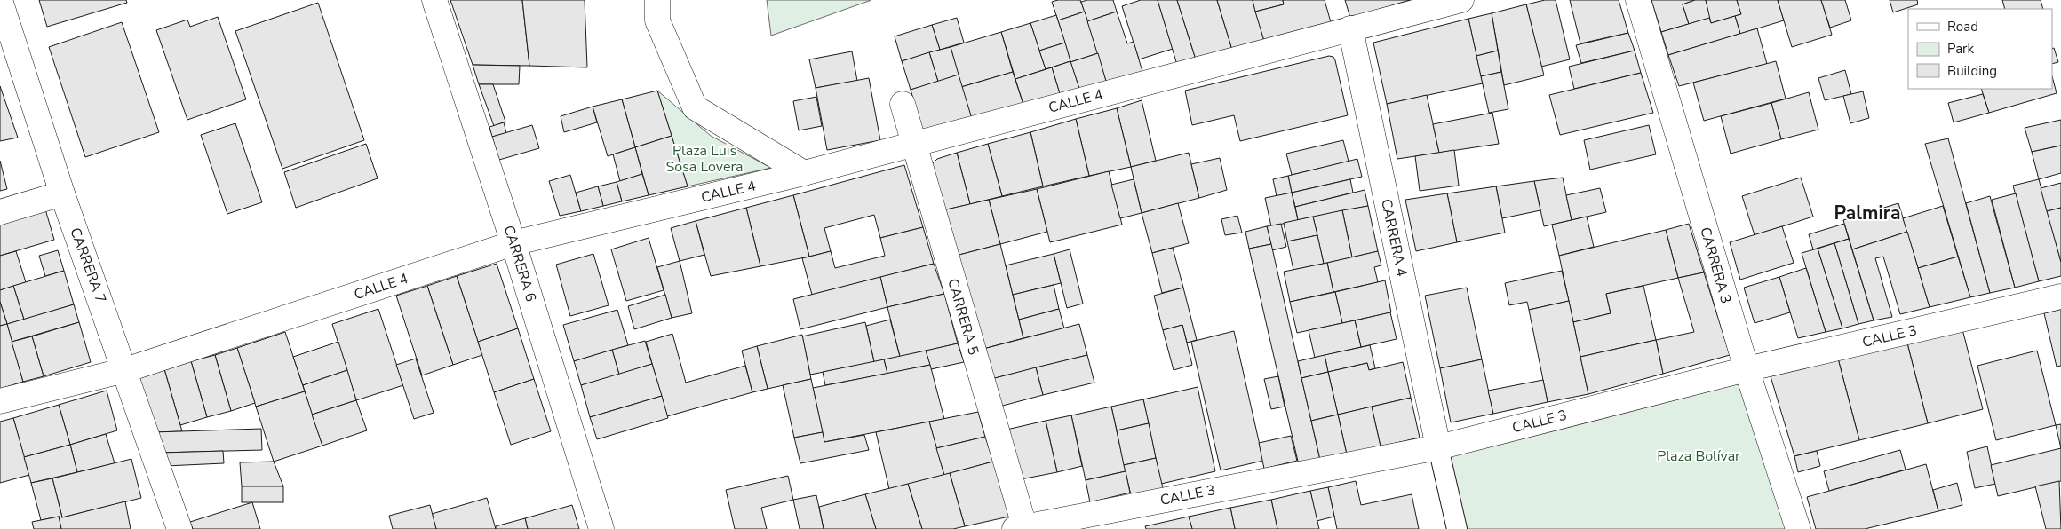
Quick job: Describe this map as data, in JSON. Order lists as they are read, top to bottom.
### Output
{
  "streets": {
    "street": [
      "CALLE 4",
      "CARRERA 4",
      "CARRERA 6",
      "CARRERA 7",
      "CARRERA 3",
      "CARRERA 5",
      "CALLE 3"
    ]
  },
  "crossings": [
    ["CALLE 4", "CARRERA 4"],
    ["CALLE 4", "CARRERA 6"],
    ["CALLE 4", "CARRERA 7"],
    ["CALLE 4", "CARRERA 5"],
    ["CARRERA 4", "CALLE 3"],
    ["CARRERA 3", "CALLE 3"],
    ["CARRERA 5", "CALLE 3"]
  ],
  "districts": ["Palmira"],
  "parks": ["Plaza Luis Sosa Lovera", "Plaza Bolívar"],
  "legend": ["Road", "Park", "Building"]
}
